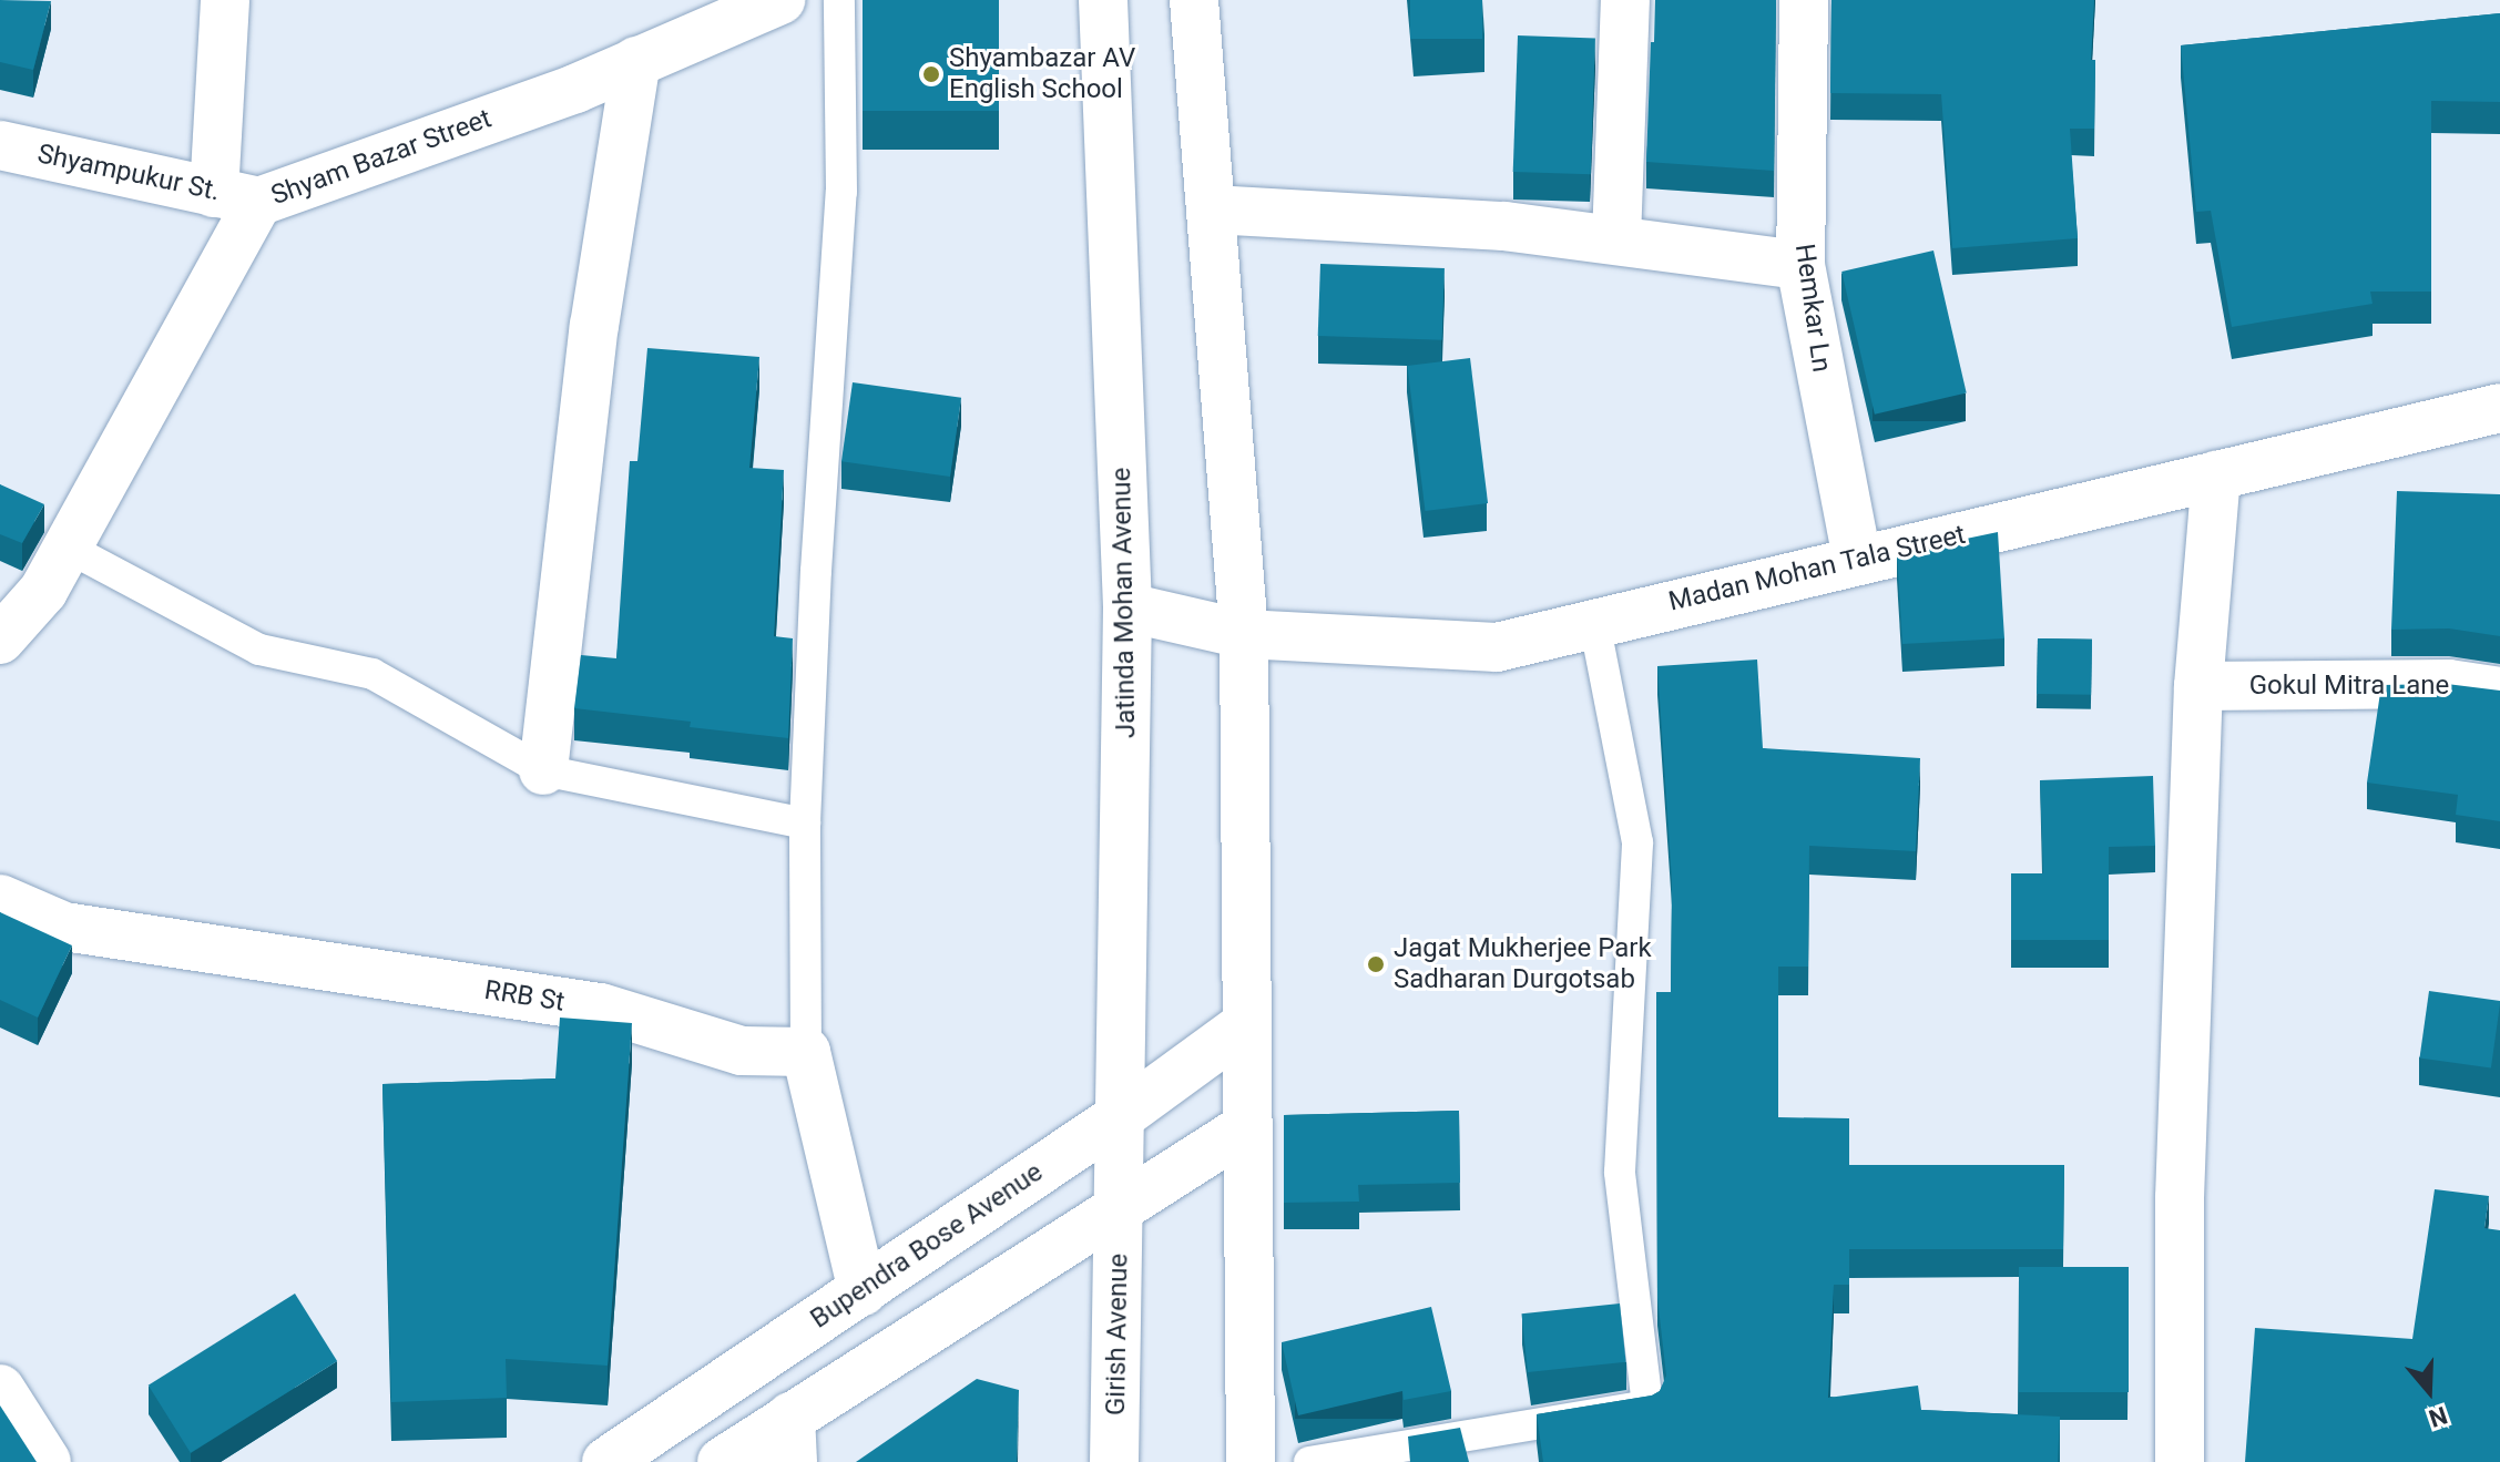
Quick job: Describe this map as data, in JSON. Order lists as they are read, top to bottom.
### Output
{
  "streets": {
    "street": [
      "Shyam Bazar Street",
      "Shyampukur St.",
      "Hemkar Ln",
      "Madan Mohan Tala Street",
      "Jatinda Mohan Avenue",
      "Gokul Mitra Lane",
      "RRB St",
      "Bupendra Bose Avenue",
      "Girish Avenue"
    ]
  },
  "crossings": [
    ["Shyam Bazar Street", "Shyampukur St."],
    ["Hemkar Ln", "Madan Mohan Tala Street"],
    ["Madan Mohan Tala Street", "Jatinda Mohan Avenue"],
    ["Jatinda Mohan Avenue", "Bupendra Bose Avenue"],
    ["Jatinda Mohan Avenue", "Girish Avenue"]
  ],
  "places": ["Shyambazar AV English School", "Jagat Mukherjee Park Sadharan Durgotsab"],
  "north": "bottom"
}
